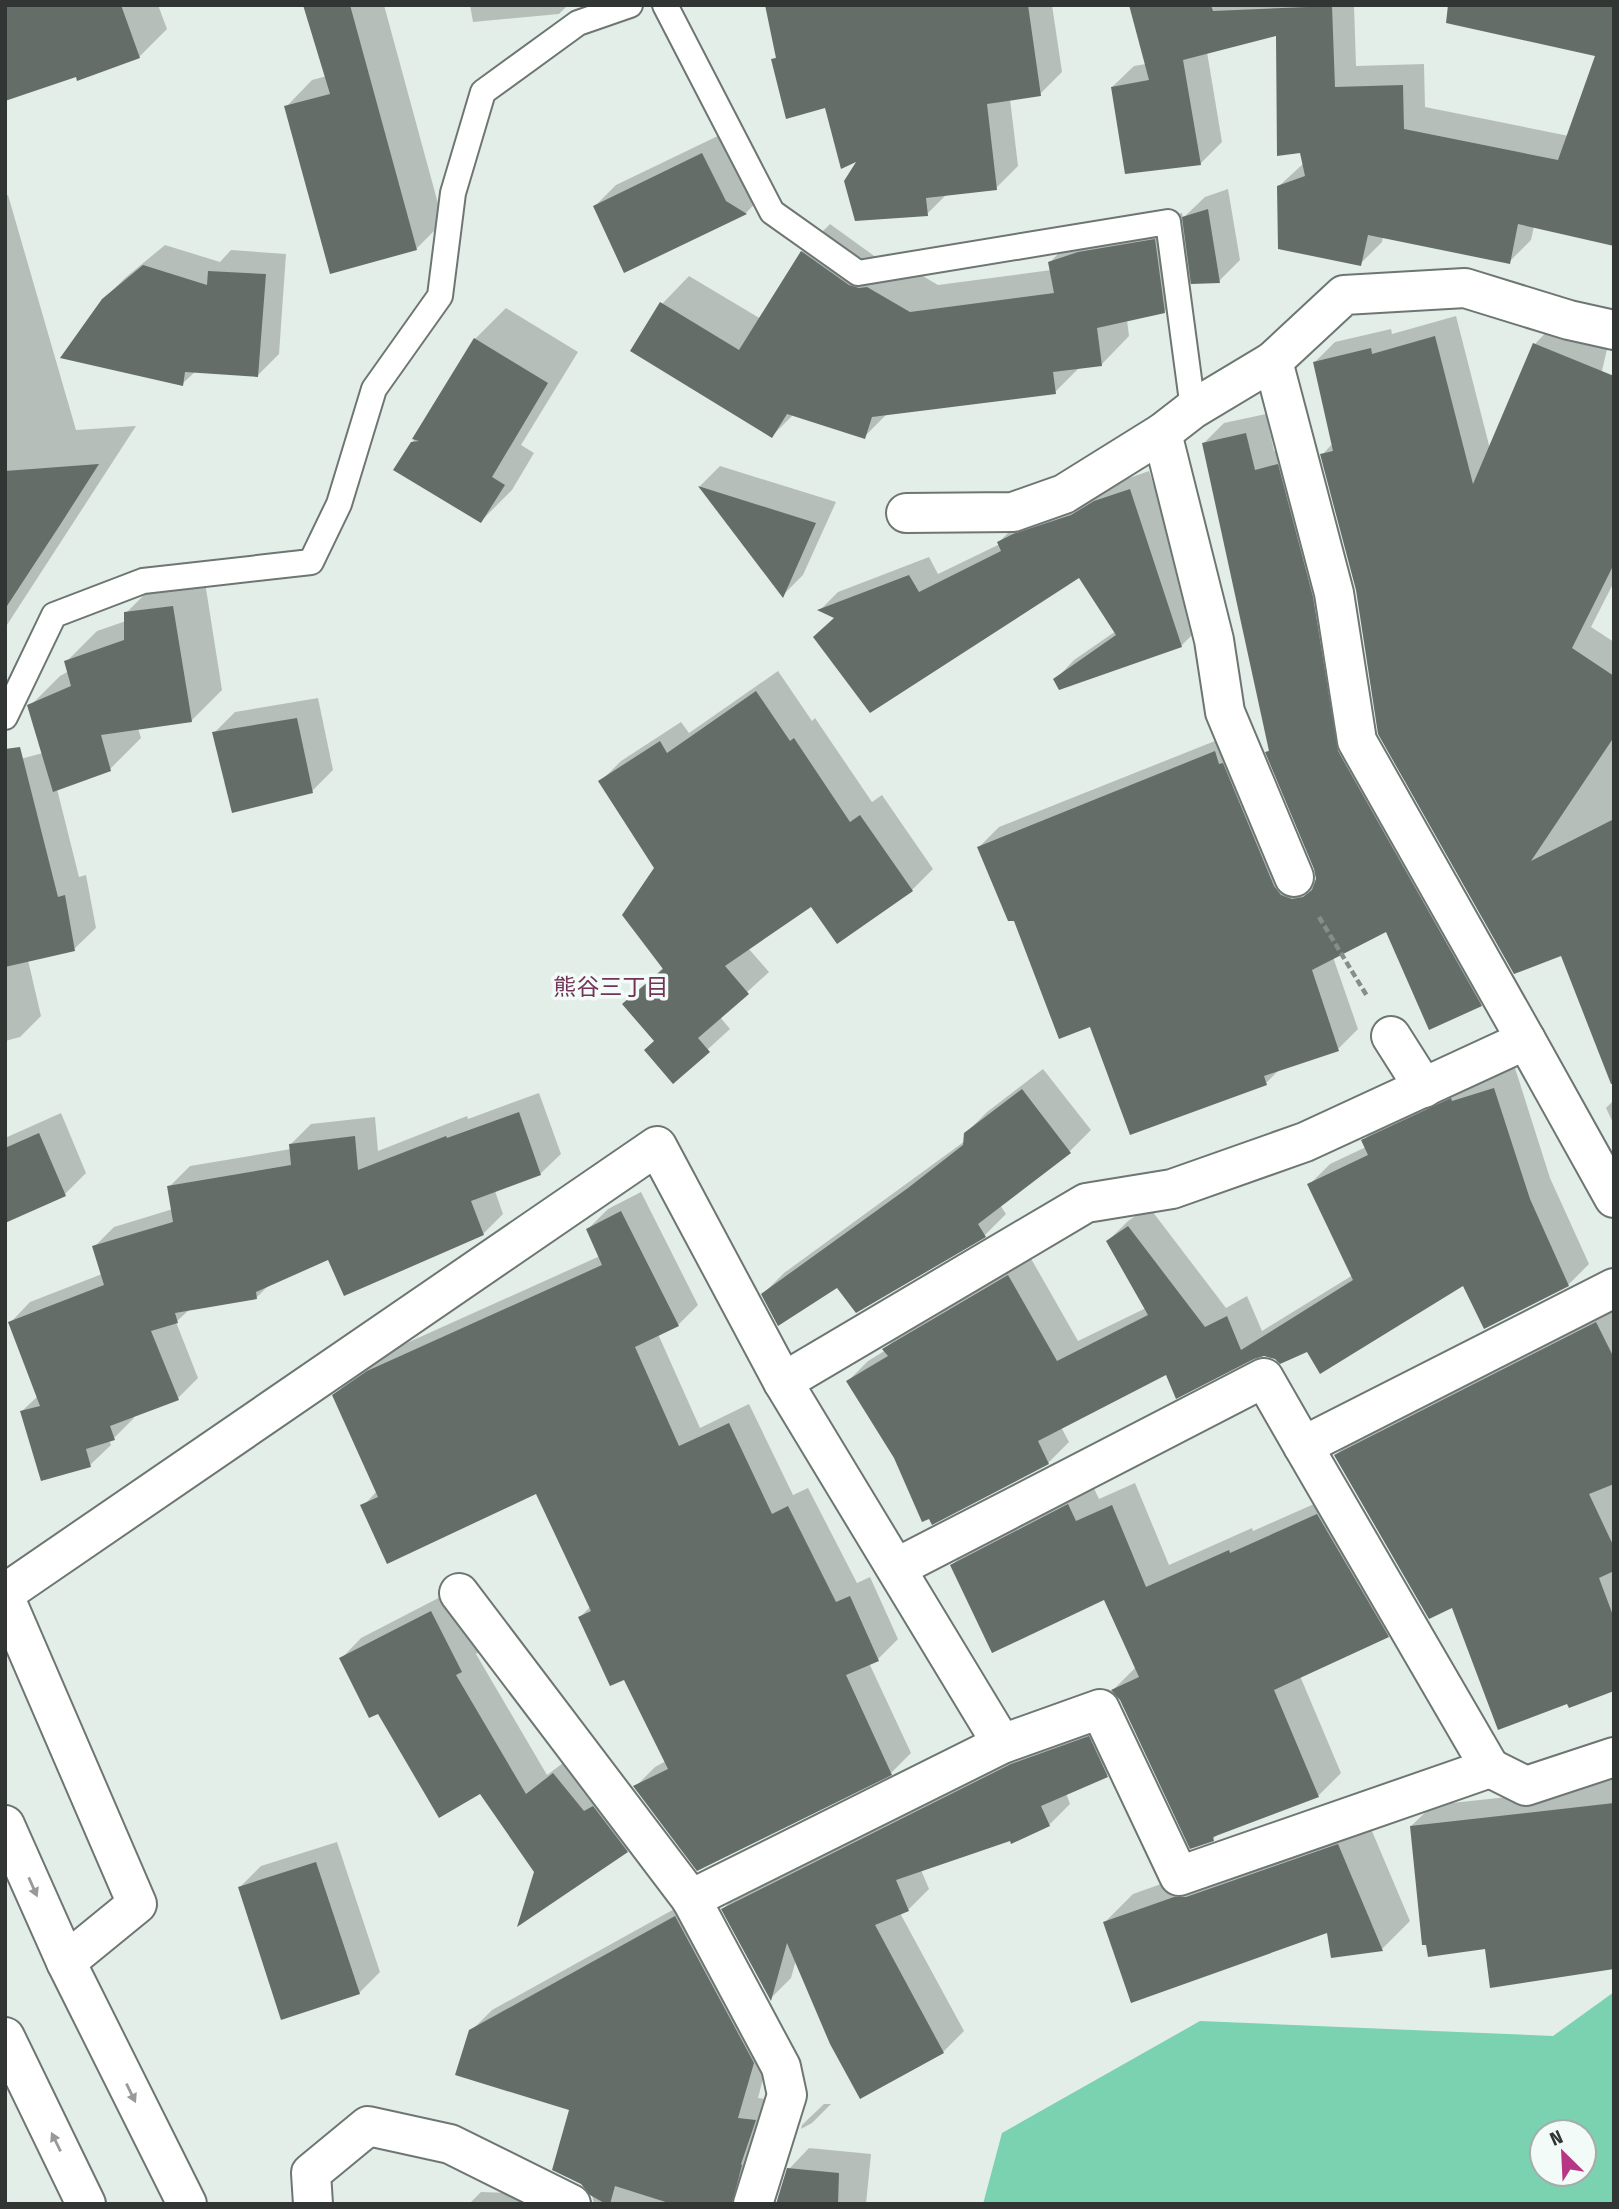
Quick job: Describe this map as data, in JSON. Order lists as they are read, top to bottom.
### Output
{
  "districts": ["熊谷三丁目"],
  "north": "top left"
}
